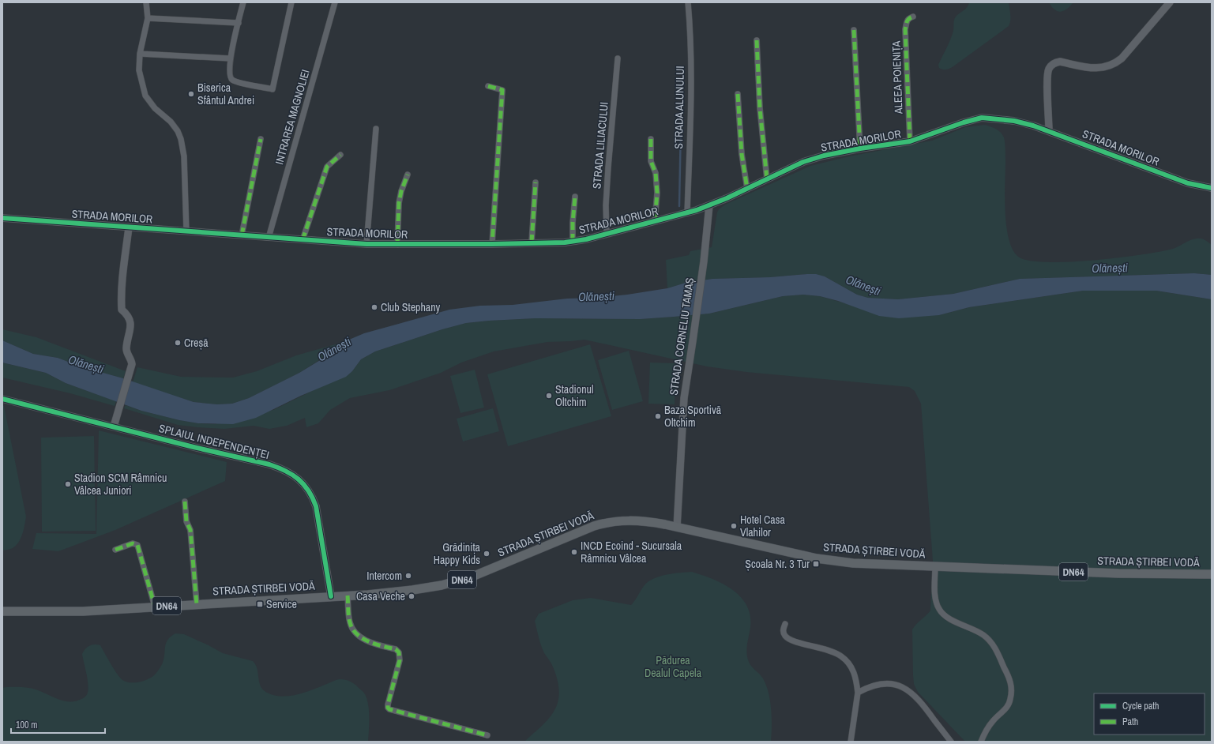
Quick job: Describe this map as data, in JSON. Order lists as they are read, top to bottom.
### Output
{
  "streets": {
    "main road": ["STRADA ȘTIRBEI VODĂ", "DN64"],
    "street": [
      "ALEEA POIENIȚA",
      "STRADA ALUNULUI",
      "INTRAREA MAGNOLIEI",
      "STRADA MORILOR",
      "STRADA LILIACULUI",
      "STRADA CORNELIU TAMAȘ",
      "SPLAIUL INDEPENDENȚEI"
    ]
  },
  "crossings": [
    ["ALEEA POIENIȚA", "STRADA MORILOR"],
    ["STRADA ALUNULUI", "STRADA MORILOR"],
    ["INTRAREA MAGNOLIEI", "STRADA MORILOR"],
    ["STRADA MORILOR", "STRADA LILIACULUI"],
    ["STRADA MORILOR", "STRADA CORNELIU TAMAȘ"],
    ["STRADA CORNELIU TAMAȘ", "STRADA ȘTIRBEI VODĂ"],
    ["SPLAIUL INDEPENDENȚEI", "STRADA ȘTIRBEI VODĂ"]
  ],
  "water": ["Olănești"],
  "parks": ["Pădurea Dealul Capela"],
  "places": {
    "other": [
      "Biserica Sfântul Andrei",
      "Club Stephany",
      "Creșă",
      "Stadionul Oltchim",
      "Baza Sportivă Oltchim",
      "Stadion SCM Râmnicu Vâlcea Juniori",
      "Hotel Casa Vlahilor",
      "INCD Ecoind - Sucursala Râmnicu Vâlcea",
      "Grădinița Happy Kids",
      "Intercom",
      "Casa Veche"
    ],
    "transit": ["Școala Nr. 3 Tur", "Service"]
  },
  "legend": ["Cycle path", "Path"],
  "scale_bar": "100 m"
}
